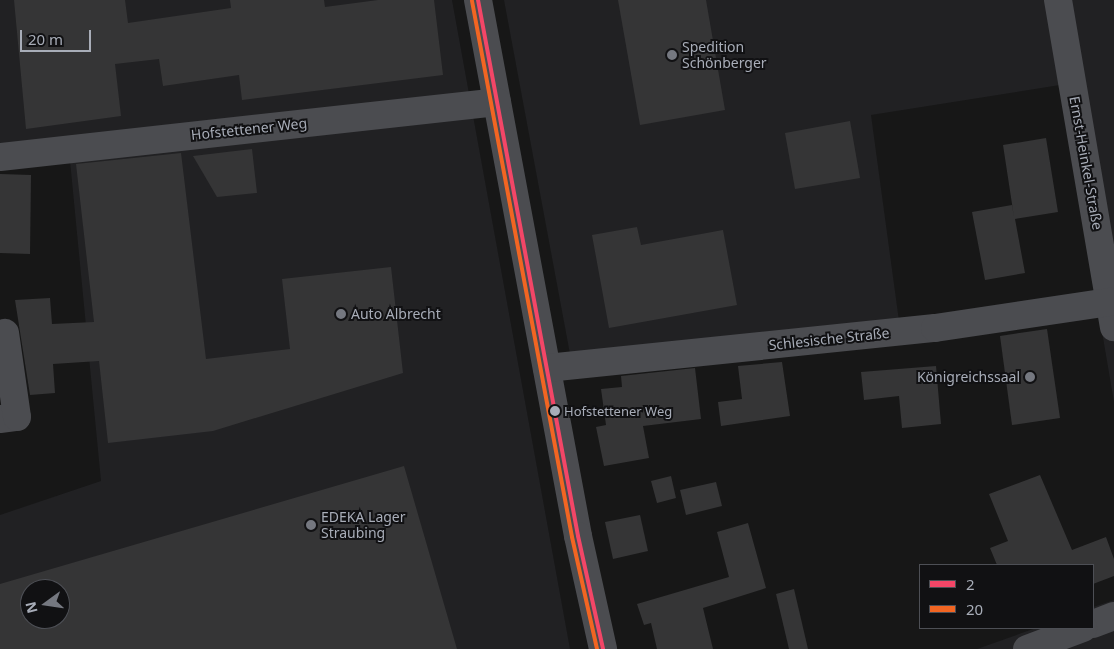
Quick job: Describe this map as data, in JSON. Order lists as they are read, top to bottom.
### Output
{
  "streets": {
    "street": ["Hofstettener Weg", "Ernst-Heinkel-Straße", "Schlesische Straße"]
  },
  "crossings": [
    ["Ernst-Heinkel-Straße", "Schlesische Straße"]
  ],
  "places": [
    "Spedition Schönberger",
    "Auto Albrecht",
    "Königreichssaal",
    "Hofstettener Weg",
    "EDEKA Lager Straubing"
  ],
  "lines": ["transit line 2", "transit line 20"],
  "legend": ["2", "20"],
  "scale_bar": "20 m",
  "north": "left"
}
